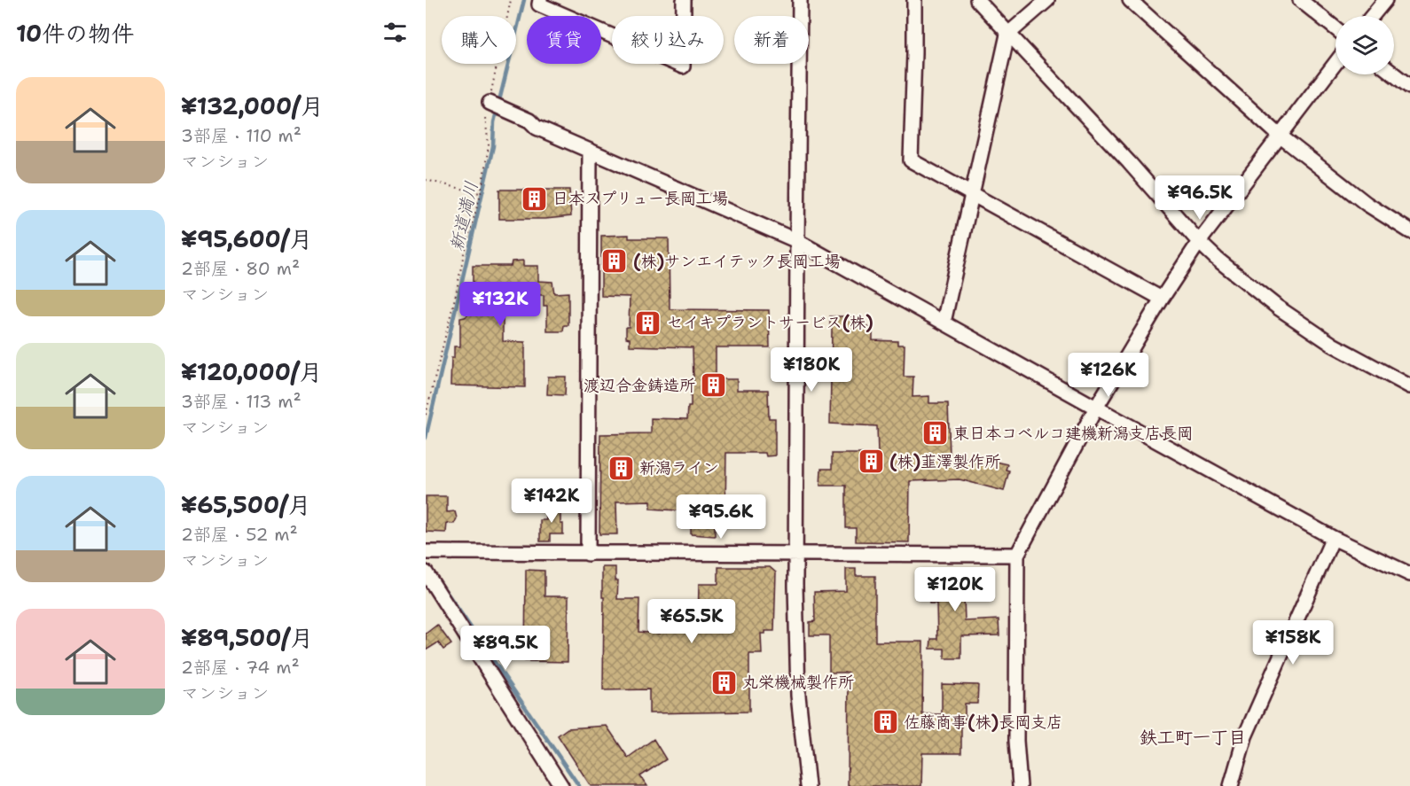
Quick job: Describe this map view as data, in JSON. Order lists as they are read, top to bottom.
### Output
{
  "districts": ["鉄工町一丁目"],
  "water": ["新道満川"],
  "places": {
    "building": [
      "日本スプリュー長岡工場",
      "(株)サンエイテック長岡工場",
      "セイキプラントサービス(株)",
      "渡辺合金鋳造所",
      "東日本コベルコ建機新潟支店長岡",
      "(株)韮澤製作所",
      "新潟ライン",
      "丸栄機械製作所",
      "佐藤商事(株)長岡支店"
    ]
  },
  "page": {
    "heading": "10件の物件",
    "chip": [
      "購入",
      "賃貸",
      "絞り込み",
      "新着"
    ],
    "list": [
      {
        "name": "¥132,000/月",
        "note": "3部屋 · 110 m² · マンション"
      },
      {
        "name": "¥95,600/月",
        "note": "2部屋 · 80 m² · マンション"
      },
      {
        "name": "¥120,000/月",
        "note": "3部屋 · 113 m² · マンション"
      },
      {
        "name": "¥65,500/月",
        "note": "2部屋 · 52 m² · マンション"
      },
      {
        "name": "¥89,500/月",
        "note": "2部屋 · 74 m² · マンション"
      }
    ],
    "price": [
      "¥96.5K",
      "¥132K",
      "¥180K",
      "¥126K",
      "¥142K",
      "¥95.6K",
      "¥120K",
      "¥65.5K",
      "¥158K",
      "¥89.5K"
    ]
  }
}
